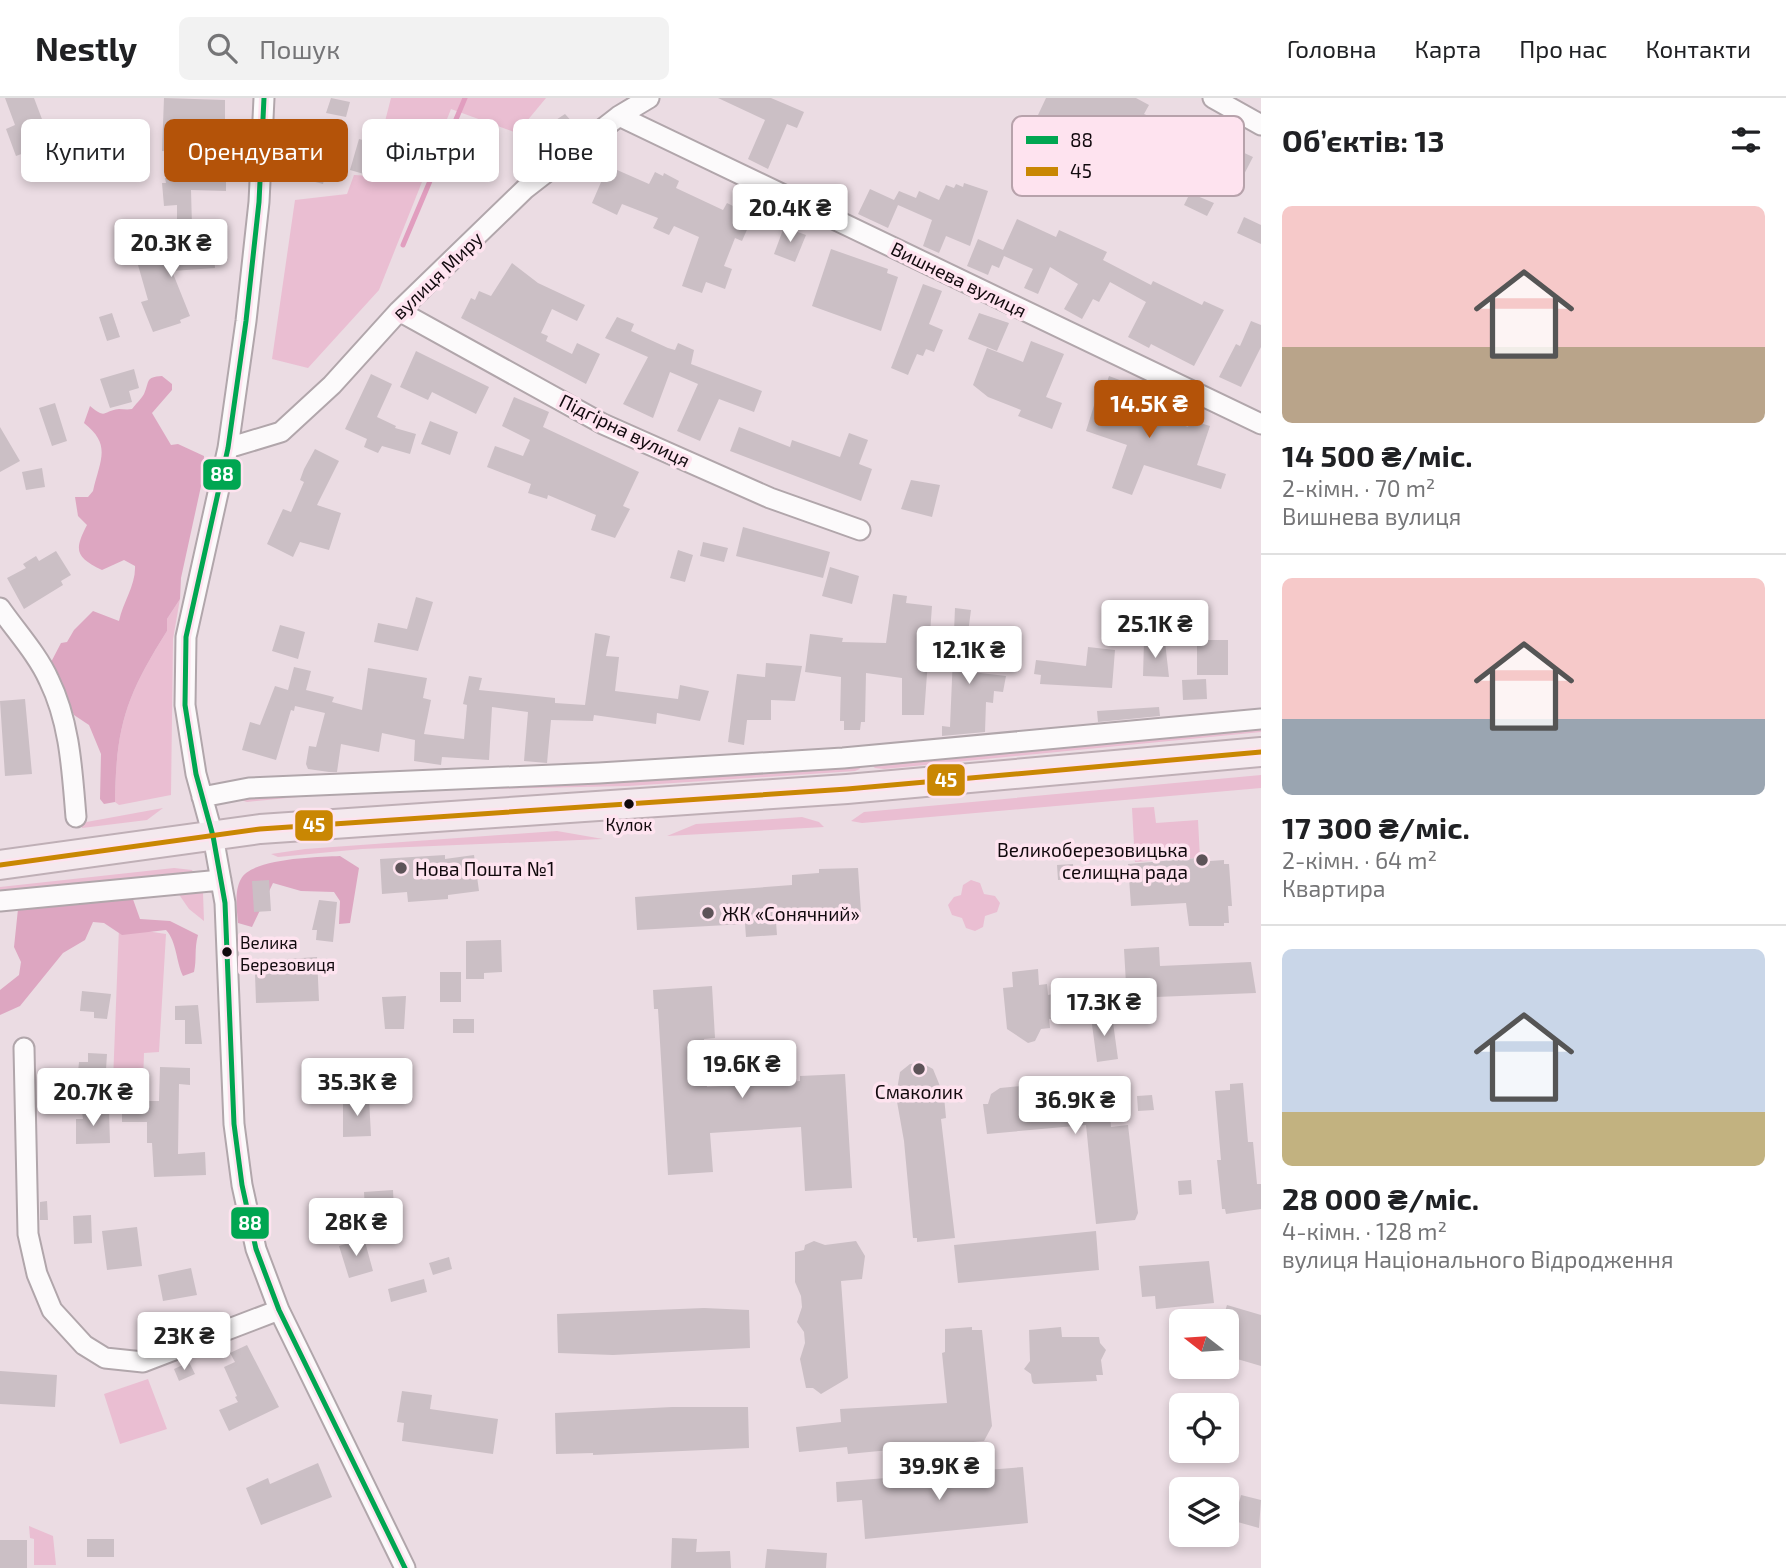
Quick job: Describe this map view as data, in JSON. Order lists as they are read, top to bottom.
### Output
{
  "streets": {
    "street": ["вулиця Миру", "Вишнева вулиця", "Підгірна вулиця"]
  },
  "crossings": [
    ["вулиця Миру", "Вишнева вулиця"],
    ["вулиця Миру", "Підгірна вулиця"]
  ],
  "places": [
    "Кулок",
    "Великоберезовицька селищна рада",
    "Нова Пошта №1",
    "ЖК «Сонячний»",
    "Велика Березовиця",
    "Смаколик"
  ],
  "lines": ["transit line 88", "transit line 45"],
  "legend": ["88", "45"],
  "north": "left",
  "page": {
    "header": "Nestly",
    "search": "Пошук",
    "nav": [
      "Головна",
      "Карта",
      "Про нас",
      "Контакти"
    ],
    "heading": "Об’єктів: 13",
    "chip": [
      "Купити",
      "Орендувати",
      "Фільтри",
      "Нове"
    ],
    "list": [
      {
        "name": "14 500 ₴/міс.",
        "note": "2-кімн. · 70 m² · Вишнева вулиця"
      },
      {
        "name": "17 300 ₴/міс.",
        "note": "2-кімн. · 64 m² · Квартира"
      },
      {
        "name": "28 000 ₴/міс.",
        "note": "4-кімн. · 128 m² · вулиця Національного Відродження"
      }
    ],
    "price": [
      "20.4K ₴",
      "20.3K ₴",
      "14.5K ₴",
      "25.1K ₴",
      "12.1K ₴",
      "17.3K ₴",
      "19.6K ₴",
      "35.3K ₴",
      "20.7K ₴",
      "36.9K ₴",
      "28K ₴",
      "23K ₴",
      "39.9K ₴"
    ]
  }
}
